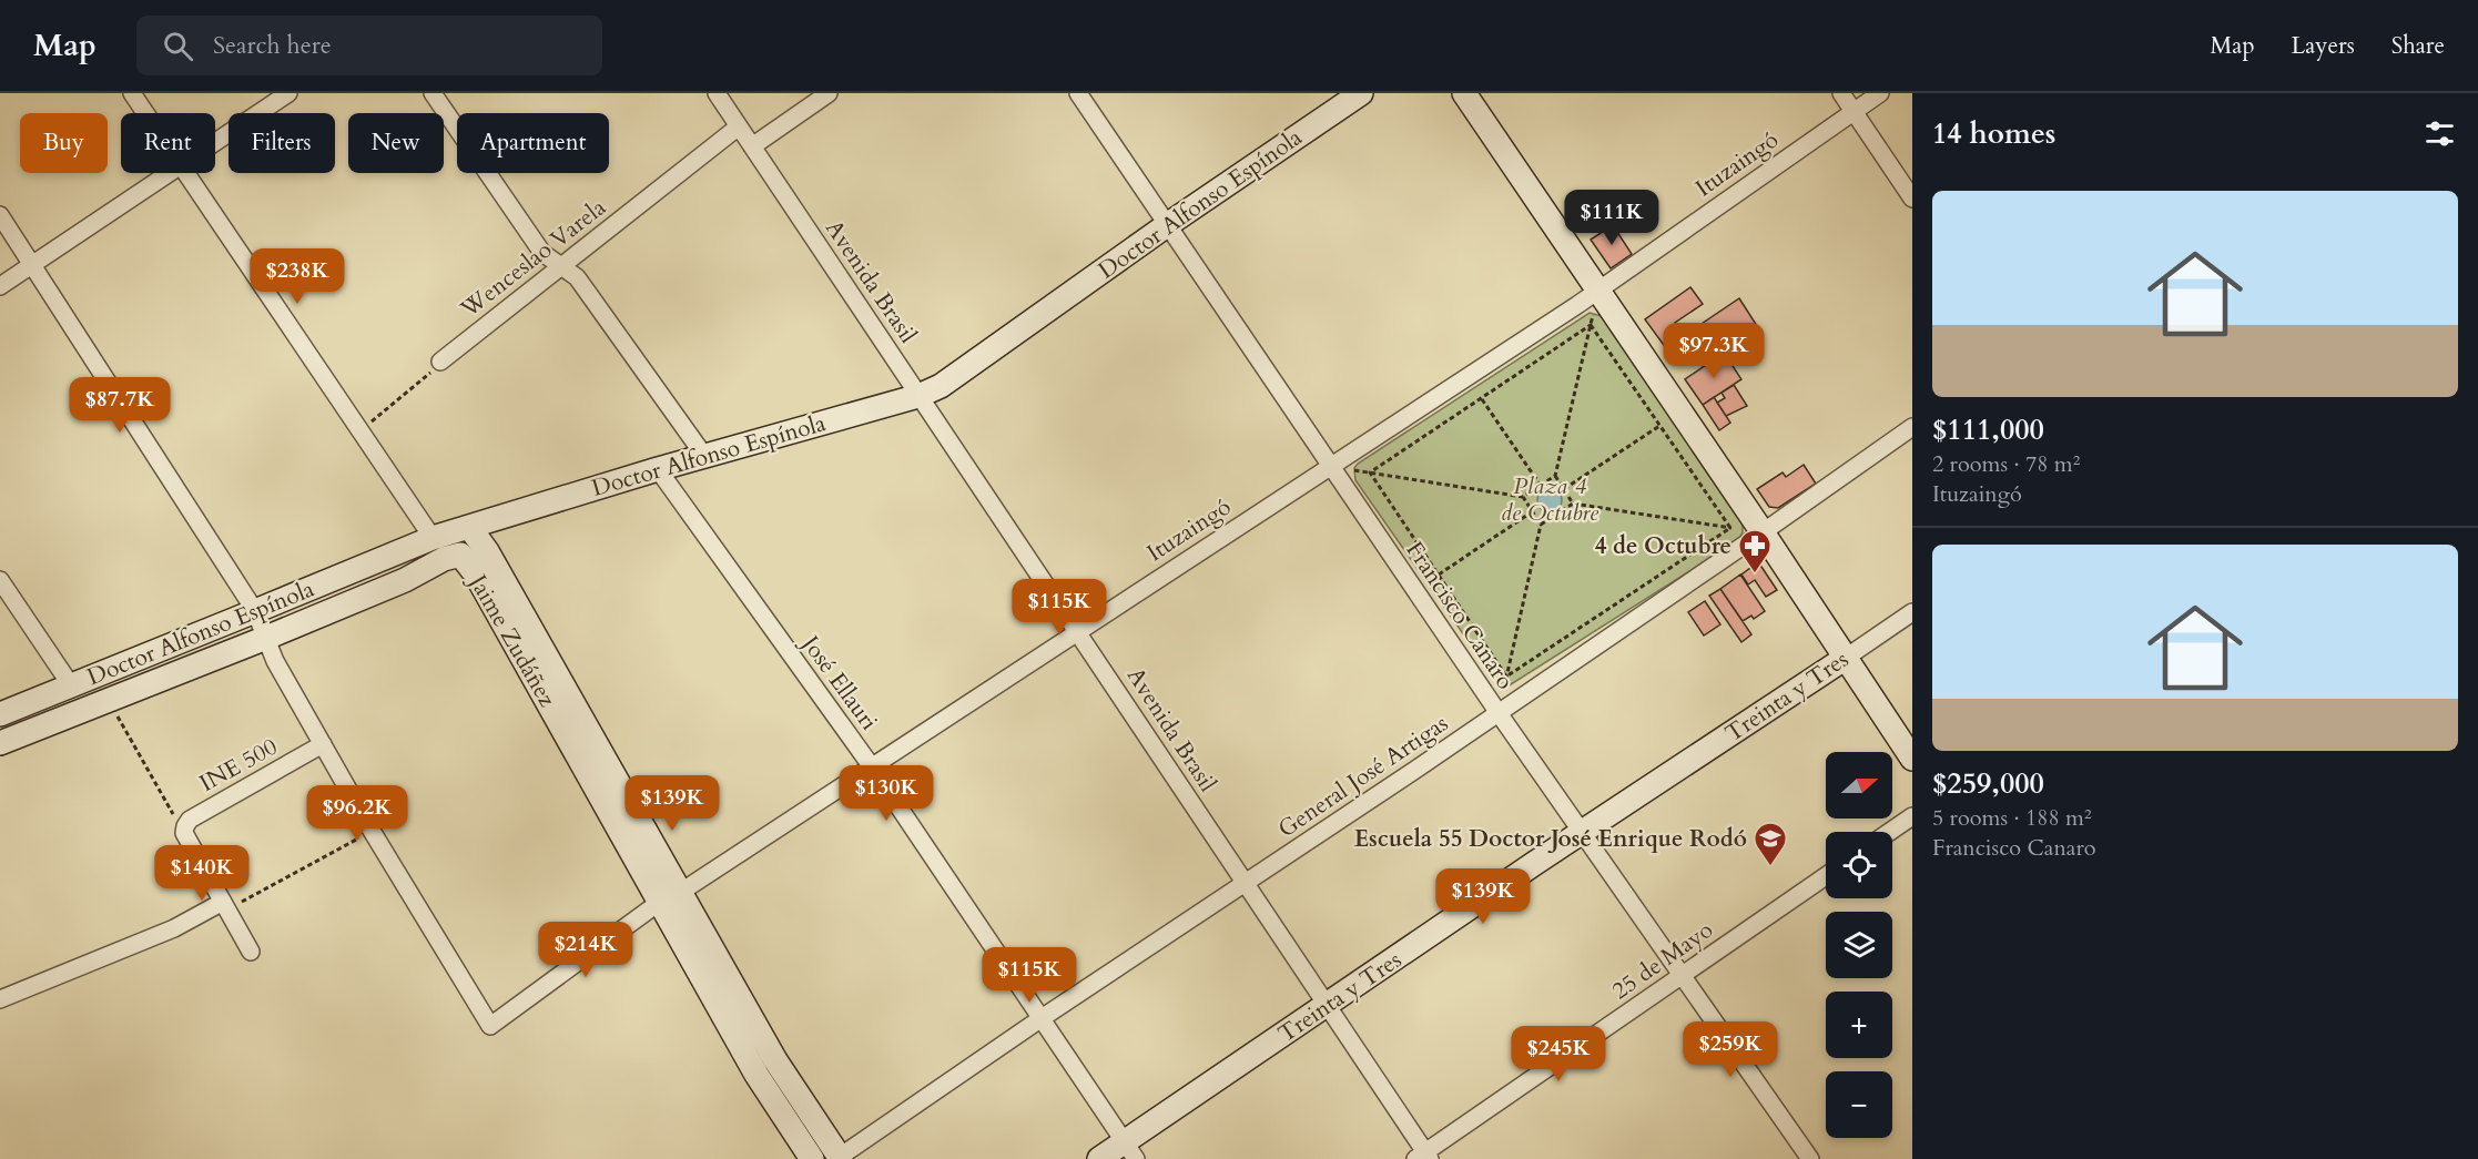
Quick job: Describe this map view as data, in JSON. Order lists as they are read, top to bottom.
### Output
{
  "streets": {
    "street": [
      "Ituzaingó",
      "Doctor Alfonso Espínola",
      "Wenceslao Varela",
      "Avenida Brasil",
      "Francisco Canaro",
      "Jaime Zudáñez",
      "José Ellauri",
      "Treinta y Tres",
      "INE 500",
      "General José Artigas",
      "25 de Mayo"
    ]
  },
  "crossings": [
    ["Ituzaingó", "Avenida Brasil"],
    ["Ituzaingó", "Francisco Canaro"],
    ["Ituzaingó", "Jaime Zudáñez"],
    ["Ituzaingó", "José Ellauri"],
    ["Doctor Alfonso Espínola", "Avenida Brasil"],
    ["Doctor Alfonso Espínola", "Francisco Canaro"],
    ["Doctor Alfonso Espínola", "Jaime Zudáñez"],
    ["Doctor Alfonso Espínola", "José Ellauri"],
    ["Wenceslao Varela", "Avenida Brasil"],
    ["Avenida Brasil", "Treinta y Tres"],
    ["Avenida Brasil", "General José Artigas"],
    ["Avenida Brasil", "25 de Mayo"],
    ["Francisco Canaro", "Treinta y Tres"],
    ["Francisco Canaro", "General José Artigas"],
    ["Francisco Canaro", "25 de Mayo"],
    ["Jaime Zudáñez", "General José Artigas"],
    ["José Ellauri", "Treinta y Tres"],
    ["José Ellauri", "General José Artigas"]
  ],
  "parks": ["Plaza 4 de Octubre"],
  "places": {
    "pharmacy": ["4 de Octubre"],
    "school or university": ["Escuela 55 Doctor José Enrique Rodó"]
  },
  "north": "right",
  "page": {
    "header": "Map",
    "search": "Search here",
    "nav": ["Map", "Layers", "Share"],
    "heading": "14 homes",
    "chip": [
      "Buy",
      "Rent",
      "Filters",
      "New",
      "Apartment"
    ],
    "list": [
      {
        "name": "$111,000",
        "note": "2 rooms · 78 m² · Ituzaingó"
      },
      {
        "name": "$259,000",
        "note": "5 rooms · 188 m² · Francisco Canaro"
      }
    ],
    "price": [
      "$111K",
      "$238K",
      "$97.3K",
      "$87.7K",
      "$115K",
      "$130K",
      "$139K",
      "$96.2K",
      "$140K",
      "$139K",
      "$214K",
      "$115K",
      "$259K",
      "$245K"
    ],
    "map_buttons": ["+", "−"]
  }
}
